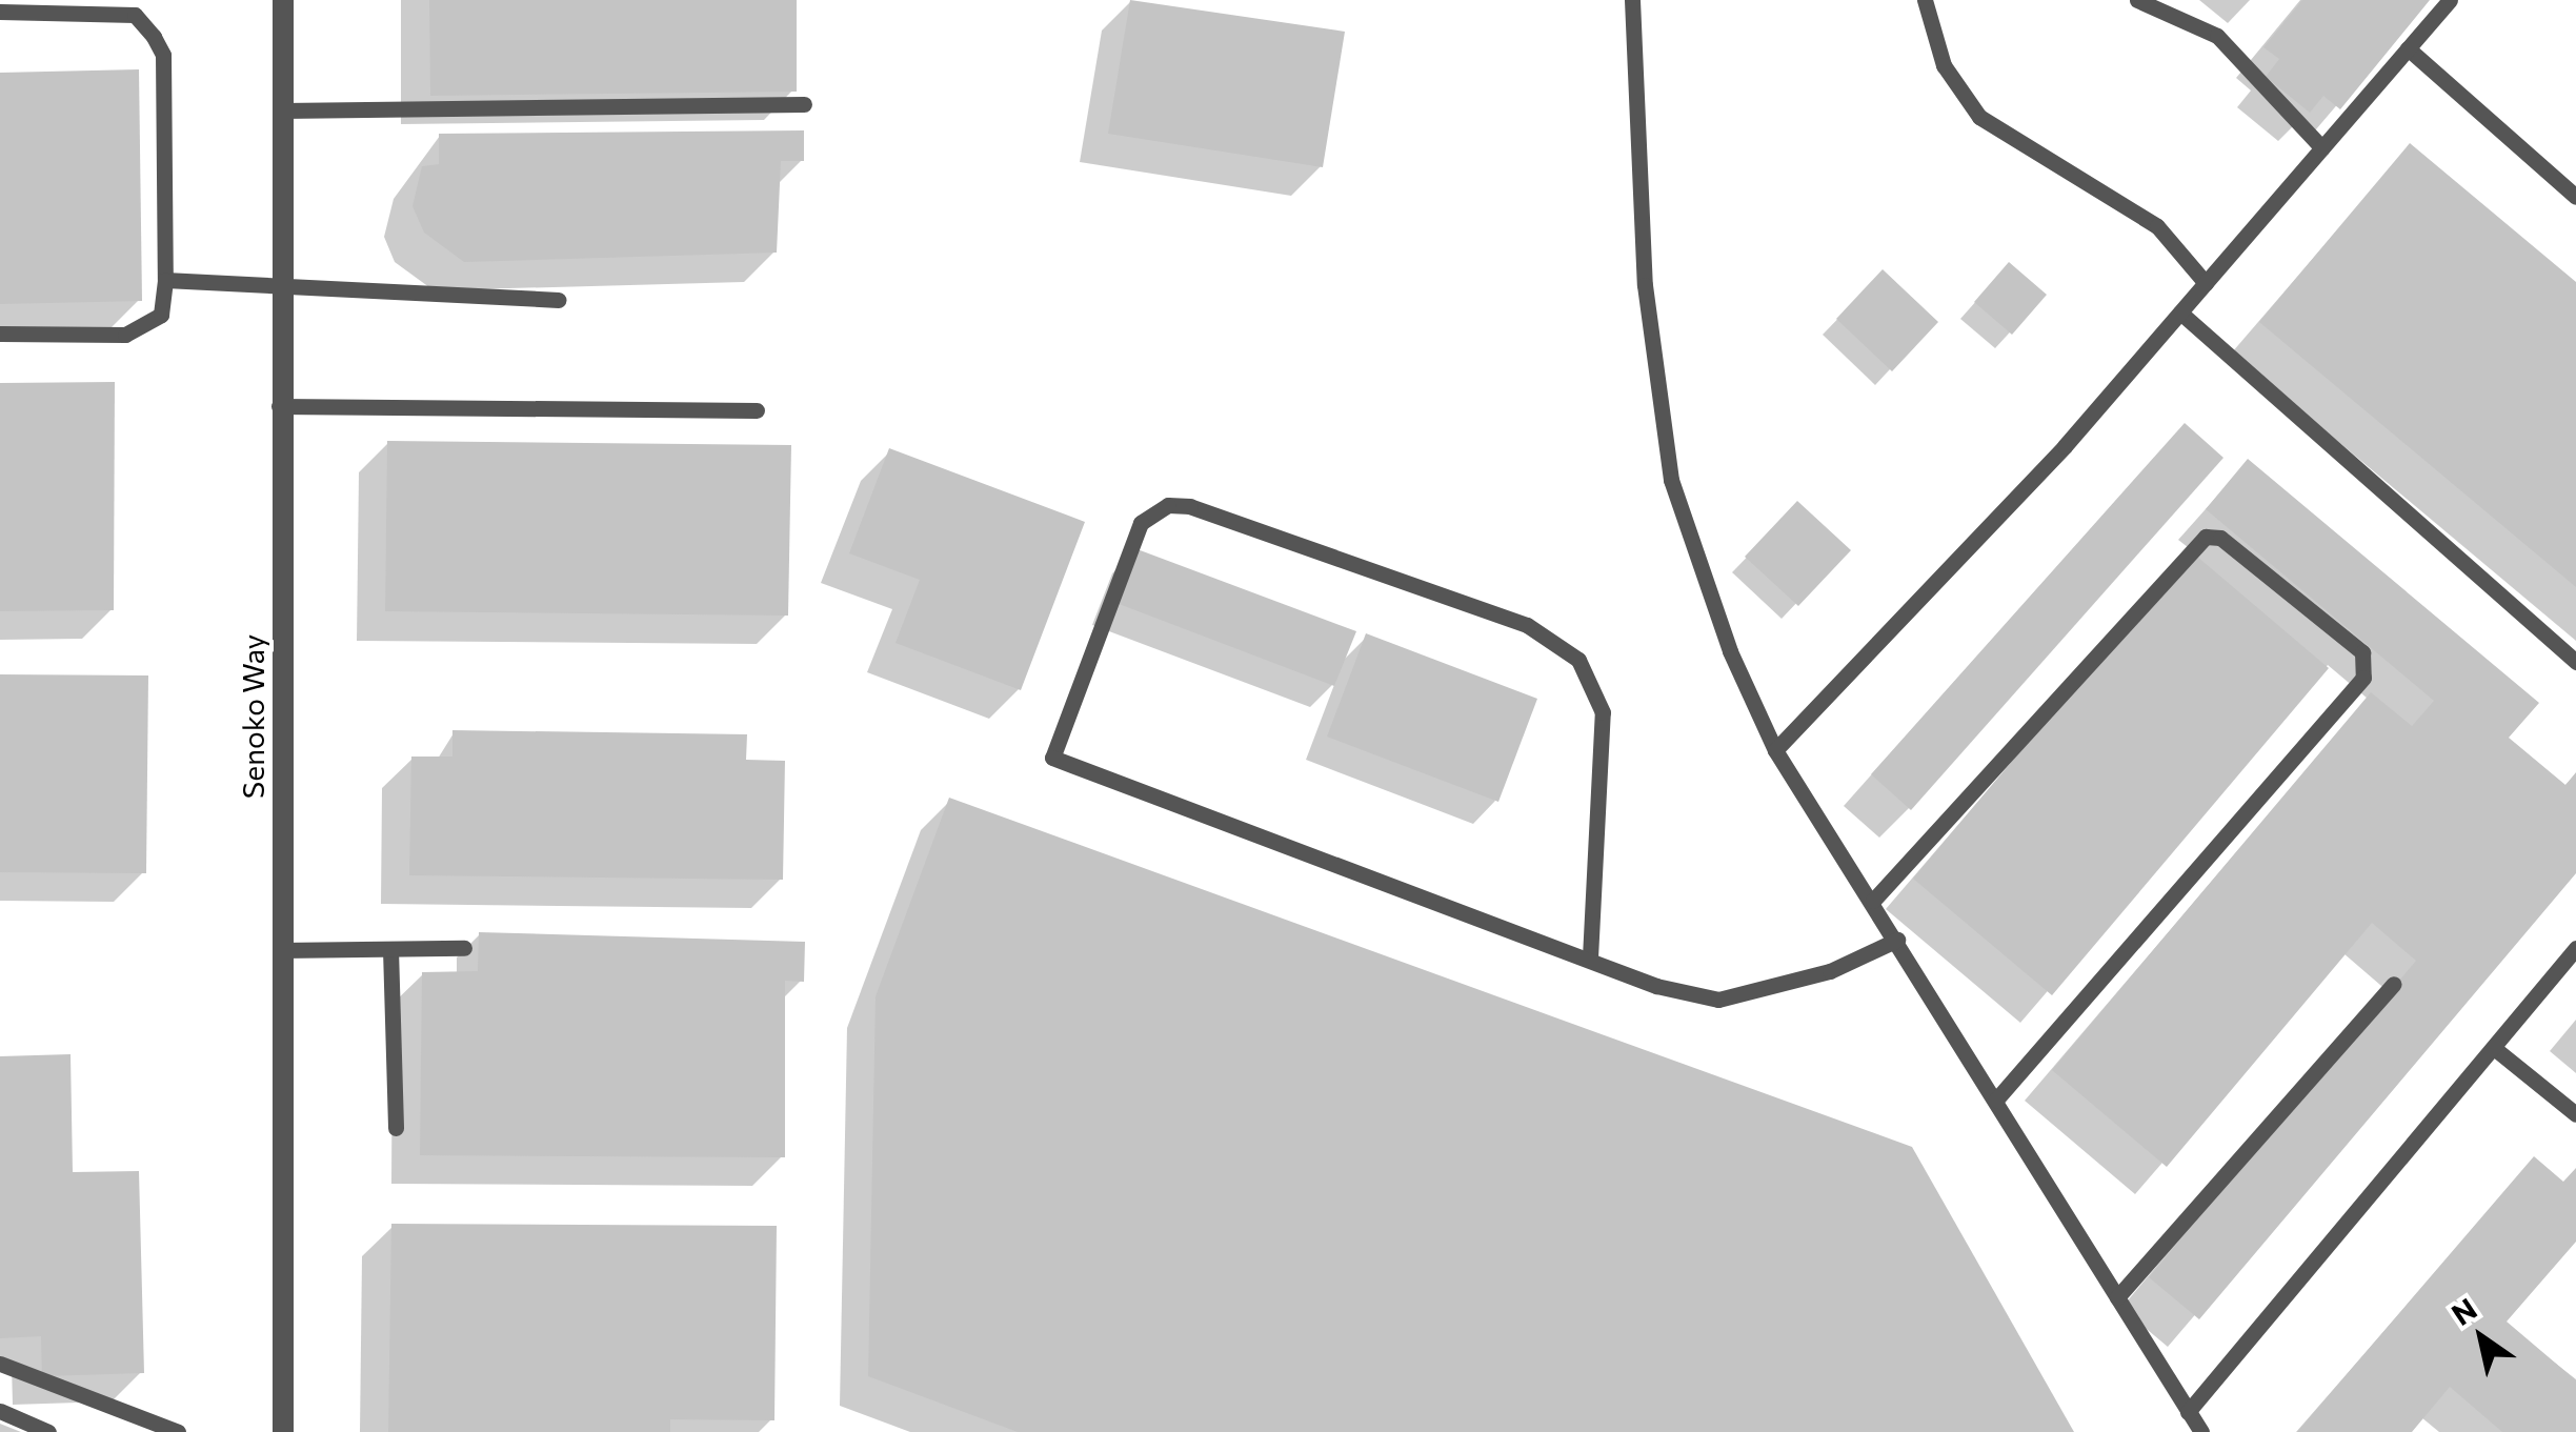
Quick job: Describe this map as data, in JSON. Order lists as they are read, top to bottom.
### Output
{
  "streets": {
    "street": ["Senoko Way"]
  },
  "north": "top left"
}
